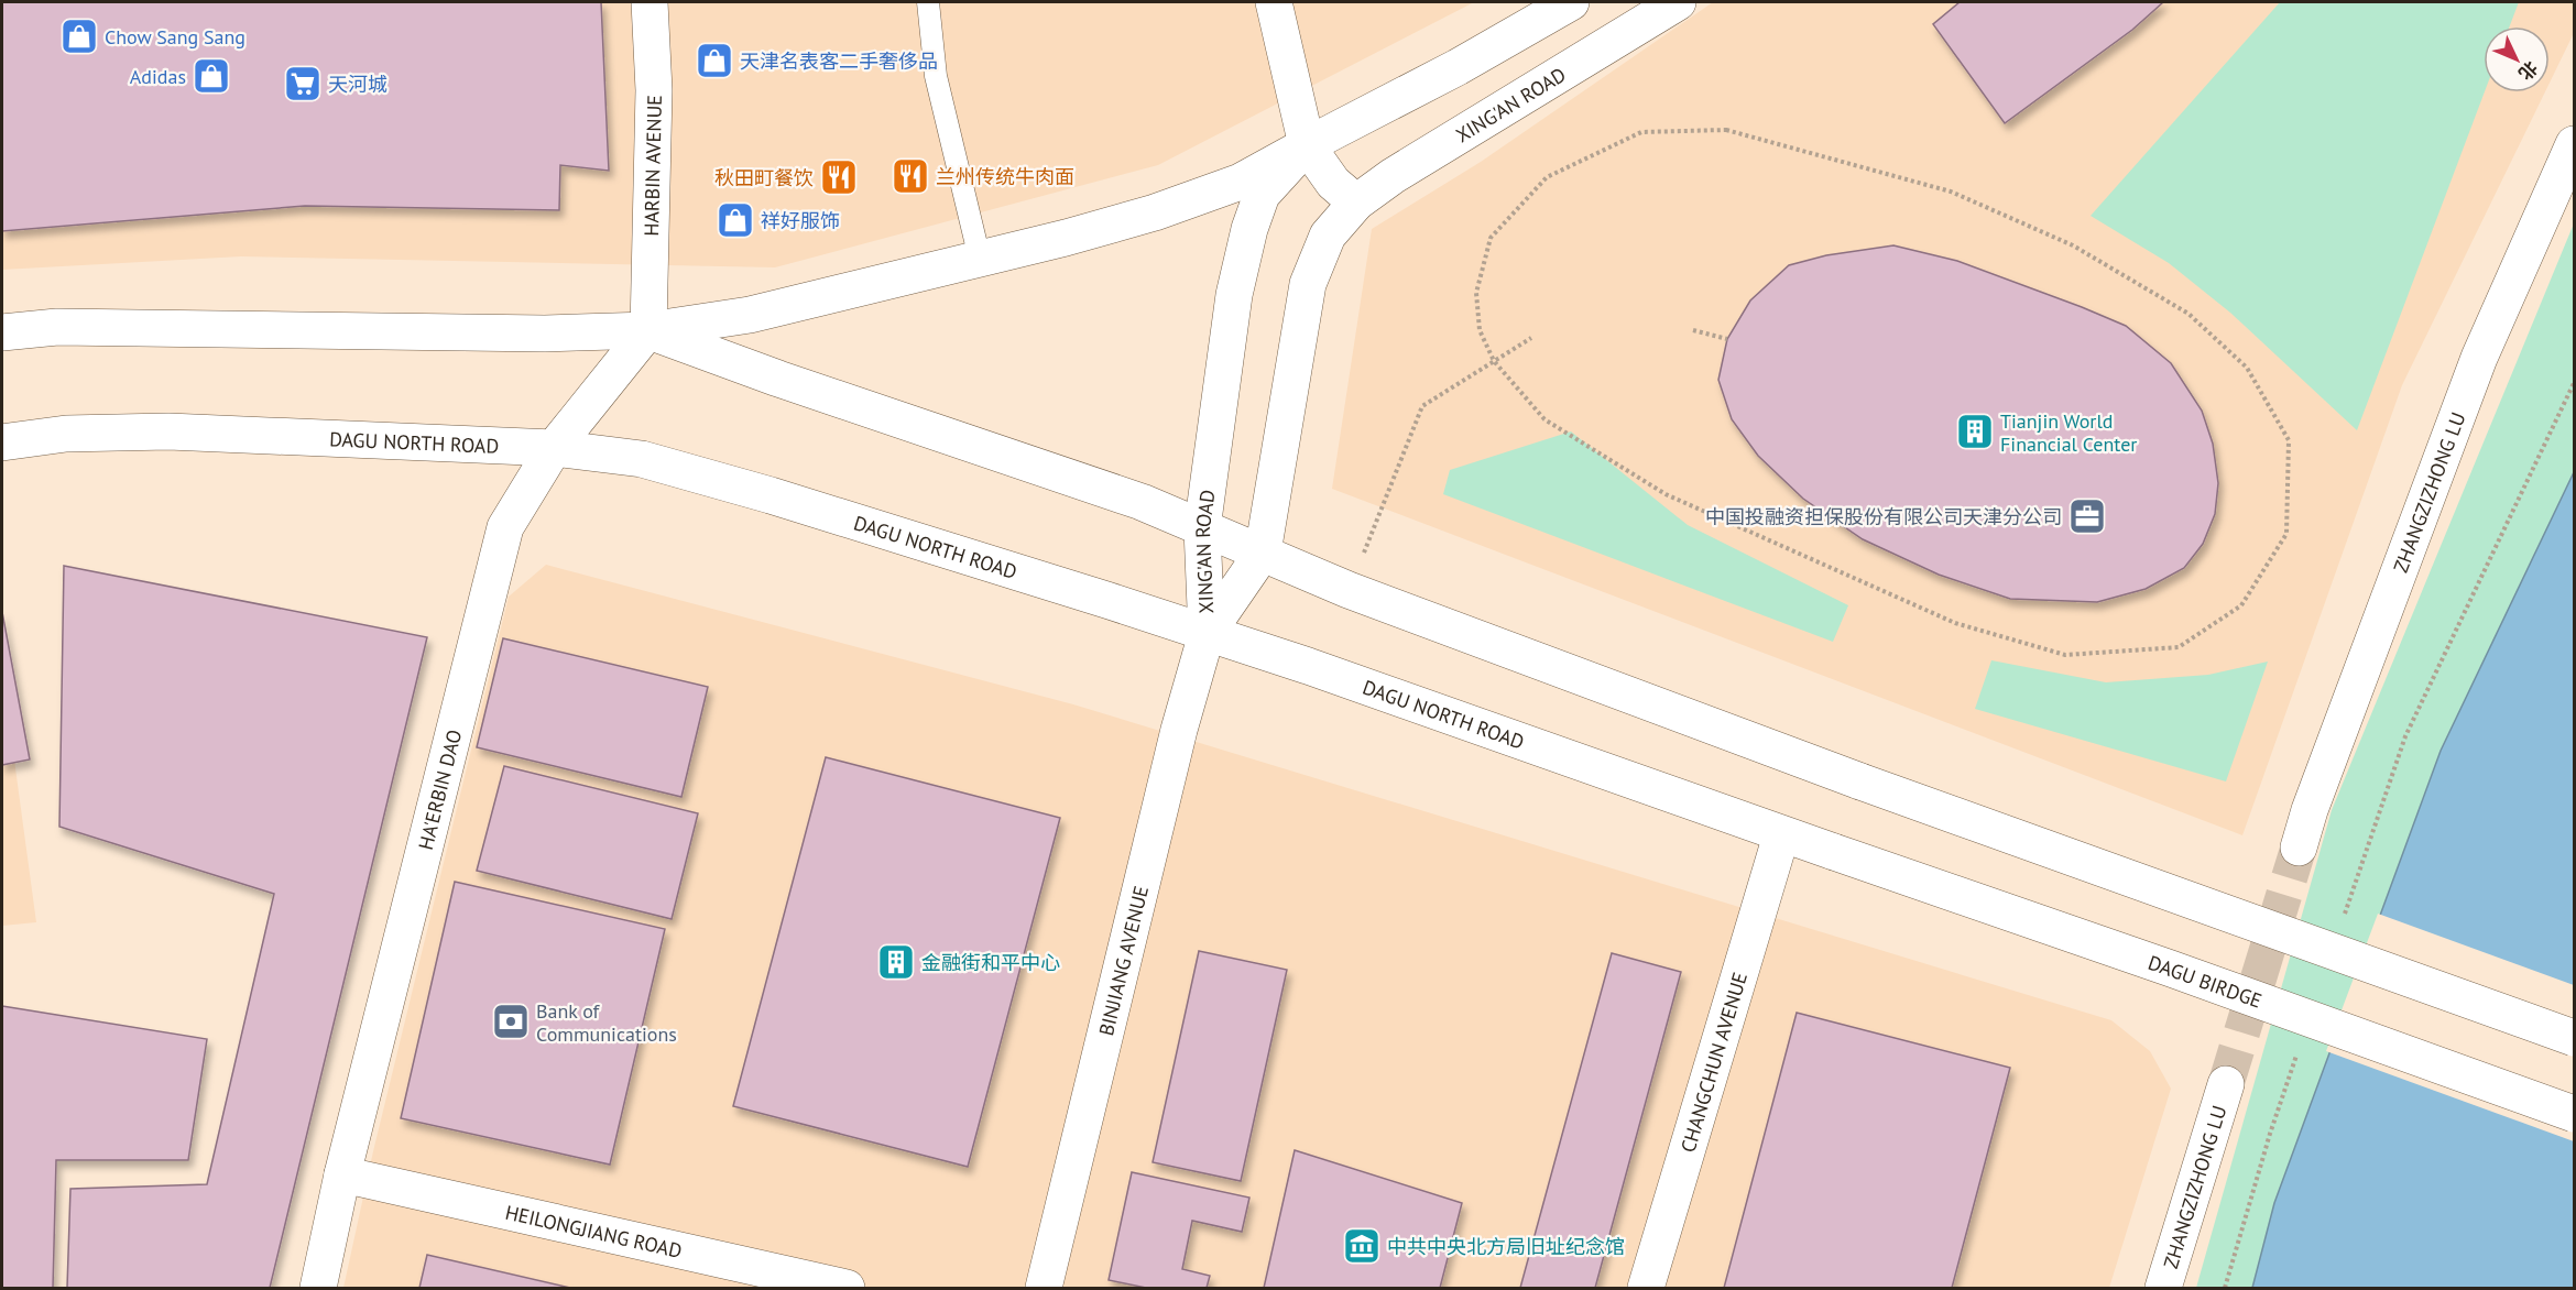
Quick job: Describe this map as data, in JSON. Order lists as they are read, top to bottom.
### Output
{
  "streets": {
    "main road": [
      "XING'AN ROAD",
      "HARBIN AVENUE",
      "DAGU NORTH ROAD",
      "ZHANGZIZHONG LU",
      "HA'ERBIN DAO",
      "BINJIANG AVENUE",
      "DAGU BIRDGE",
      "CHANGCHUN AVENUE",
      "HEILONGJIANG ROAD"
    ]
  },
  "crossings": [
    ["XING'AN ROAD", "DAGU NORTH ROAD"],
    ["XING'AN ROAD", "BINJIANG AVENUE"],
    ["HARBIN AVENUE", "HA'ERBIN DAO"],
    ["DAGU NORTH ROAD", "HA'ERBIN DAO"],
    ["DAGU NORTH ROAD", "BINJIANG AVENUE"],
    ["DAGU NORTH ROAD", "DAGU BIRDGE"],
    ["DAGU NORTH ROAD", "CHANGCHUN AVENUE"],
    ["HA'ERBIN DAO", "HEILONGJIANG ROAD"]
  ],
  "places": {
    "shop": [
      "Chow Sang Sang",
      "天津名表客二手奢侈品",
      "Adidas",
      "祥好服饰"
    ],
    "supermarket": ["天河城"],
    "restaurant": ["兰州传统牛肉面", "秋田町餐饮"],
    "building": ["Tianjin World Financial Center", "金融街和平中心"],
    "office": ["中国投融资担保股份有限公司天津分公司"],
    "bank": ["Bank of Communications"],
    "museum": ["中共中央北方局旧址纪念馆"]
  },
  "north": "bottom right"
}
